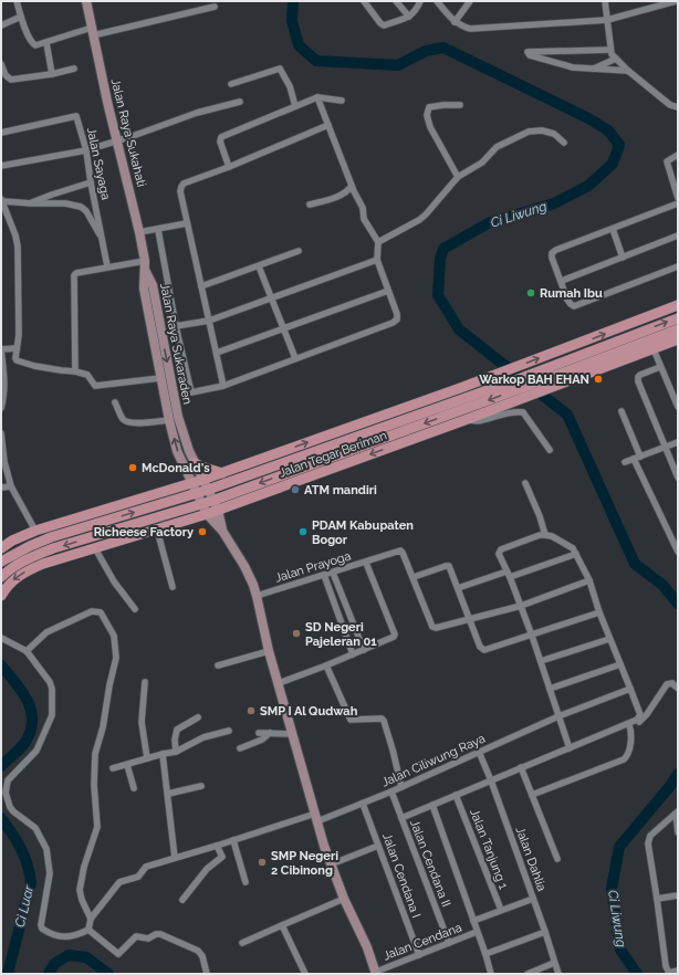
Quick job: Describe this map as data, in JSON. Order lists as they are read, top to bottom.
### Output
{
  "streets": {
    "main road": ["Jalan Raya Sukahati", "Jalan Raya Sukaraden", "Jalan Tegar Beriman"],
    "street": [
      "Jalan Sayaga",
      "Jalan Prayoga",
      "Jalan Ciliwung Raya",
      "Jalan Tanjung 1",
      "Jalan Dahlia",
      "Jalan Cendana II",
      "Jalan Cendana I",
      "Jalan Cendana"
    ]
  },
  "crossings": [
    ["Jalan Raya Sukahati", "Jalan Raya Sukaraden"],
    ["Jalan Raya Sukaraden", "Jalan Tegar Beriman"],
    ["Jalan Ciliwung Raya", "Jalan Dahlia"],
    ["Jalan Ciliwung Raya", "Jalan Cendana II"],
    ["Jalan Ciliwung Raya", "Jalan Cendana I"],
    ["Jalan Cendana II", "Jalan Cendana"],
    ["Jalan Cendana I", "Jalan Cendana"]
  ],
  "water": ["Ci Liwung", "Ci Luar"],
  "places": [
    "Rumah Ibu",
    "Warkop BAH EHAN",
    "McDonald's",
    "ATM mandiri",
    "Richeese Factory",
    "PDAM Kabupaten Bogor",
    "SD Negeri Pajeleran 01",
    "SMP I Al Qudwah",
    "SMP Negeri 2 Cibinong"
  ]
}
